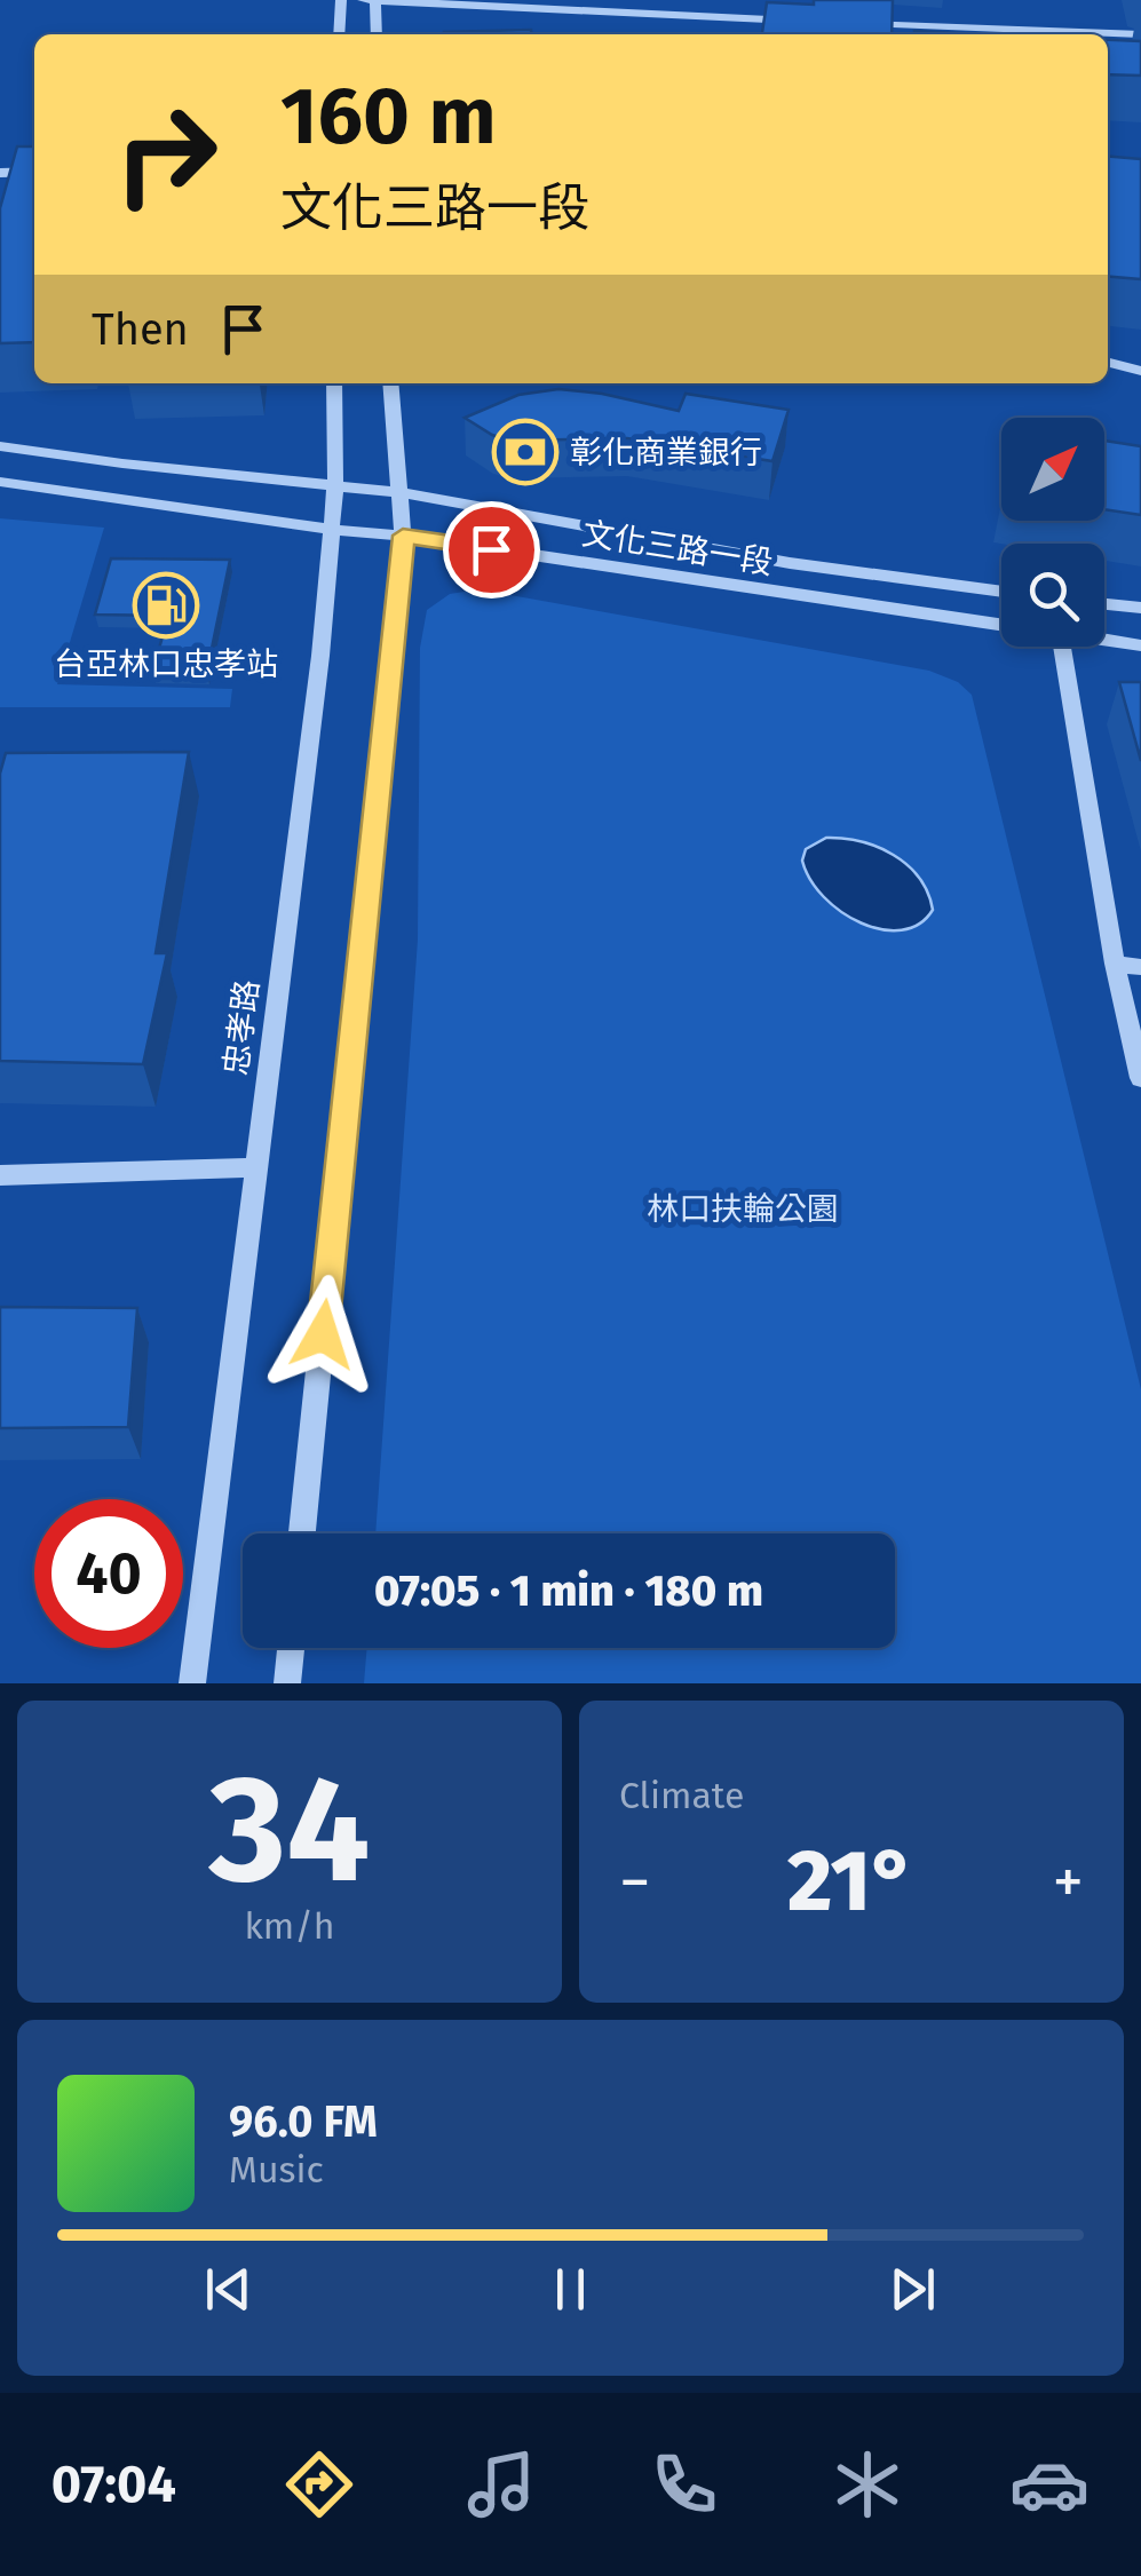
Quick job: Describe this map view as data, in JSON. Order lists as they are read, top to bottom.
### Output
{
  "streets": {
    "street": ["文化三路一段", "忠孝路"]
  },
  "crossings": [
    ["文化三路一段", "忠孝路"]
  ],
  "parks": ["林口扶輪公園"],
  "places": {
    "bank": ["彰化商業銀行"],
    "fuel station": ["台亞林口忠孝站"]
  },
  "north": "top right",
  "page": {
    "turn": ["160 m", "文化三路一段"],
    "then": "Then",
    "limit": "40",
    "trip": "07:05 · 1 min · 180 m",
    "tile": [
      ["34", "km/h"],
      "Climate"
    ],
    "heat": ["−", "21°", "+"],
    "song": ["96.0 FM", "Music"],
    "tabs": "07:04"
  }
}
